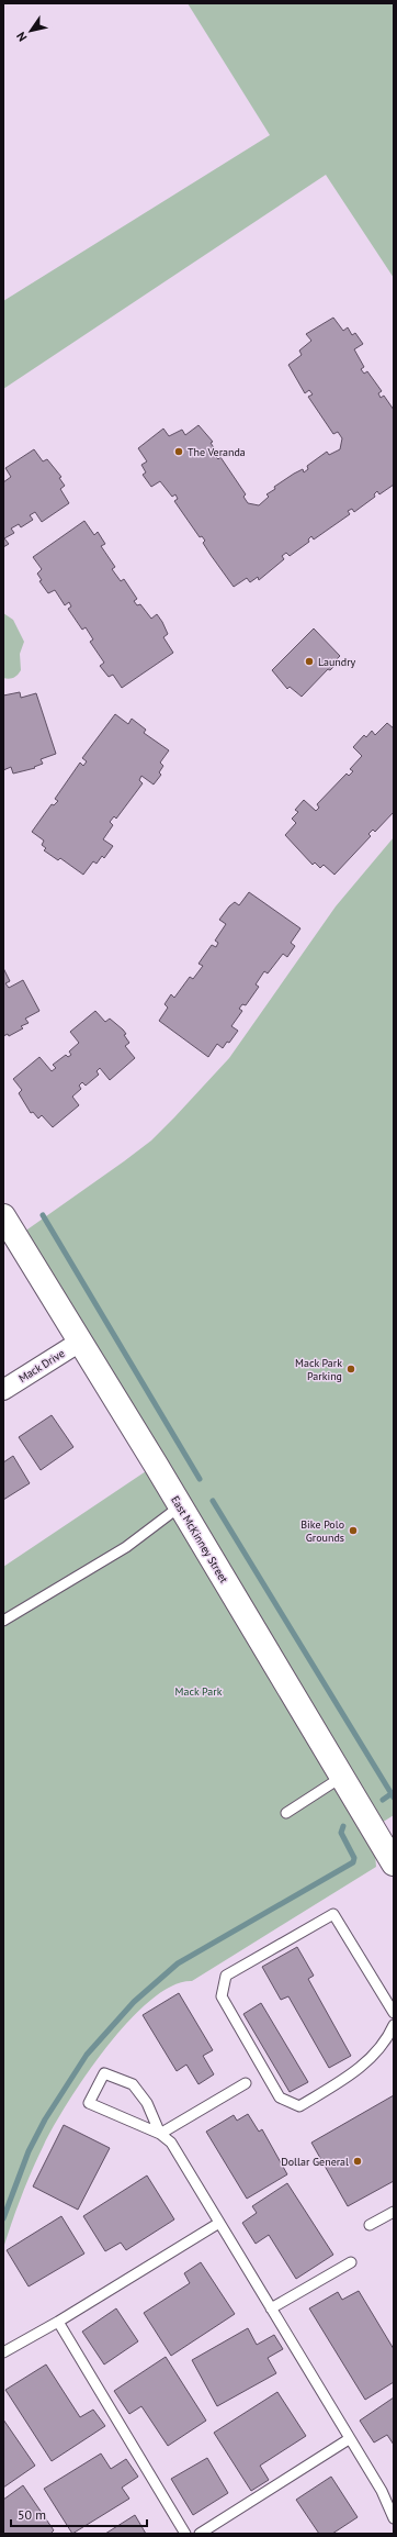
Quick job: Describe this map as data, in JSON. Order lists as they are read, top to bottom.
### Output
{
  "streets": {
    "main road": ["East McKinney Street"],
    "street": ["Mack Drive"]
  },
  "crossings": [
    ["Mack Drive", "East McKinney Street"]
  ],
  "parks": ["Mack Park"],
  "places": [
    "The Veranda",
    "Laundry",
    "Mack Park Parking",
    "Bike Polo Grounds",
    "Dollar General"
  ],
  "scale_bar": "50 m",
  "north": "bottom left"
}
